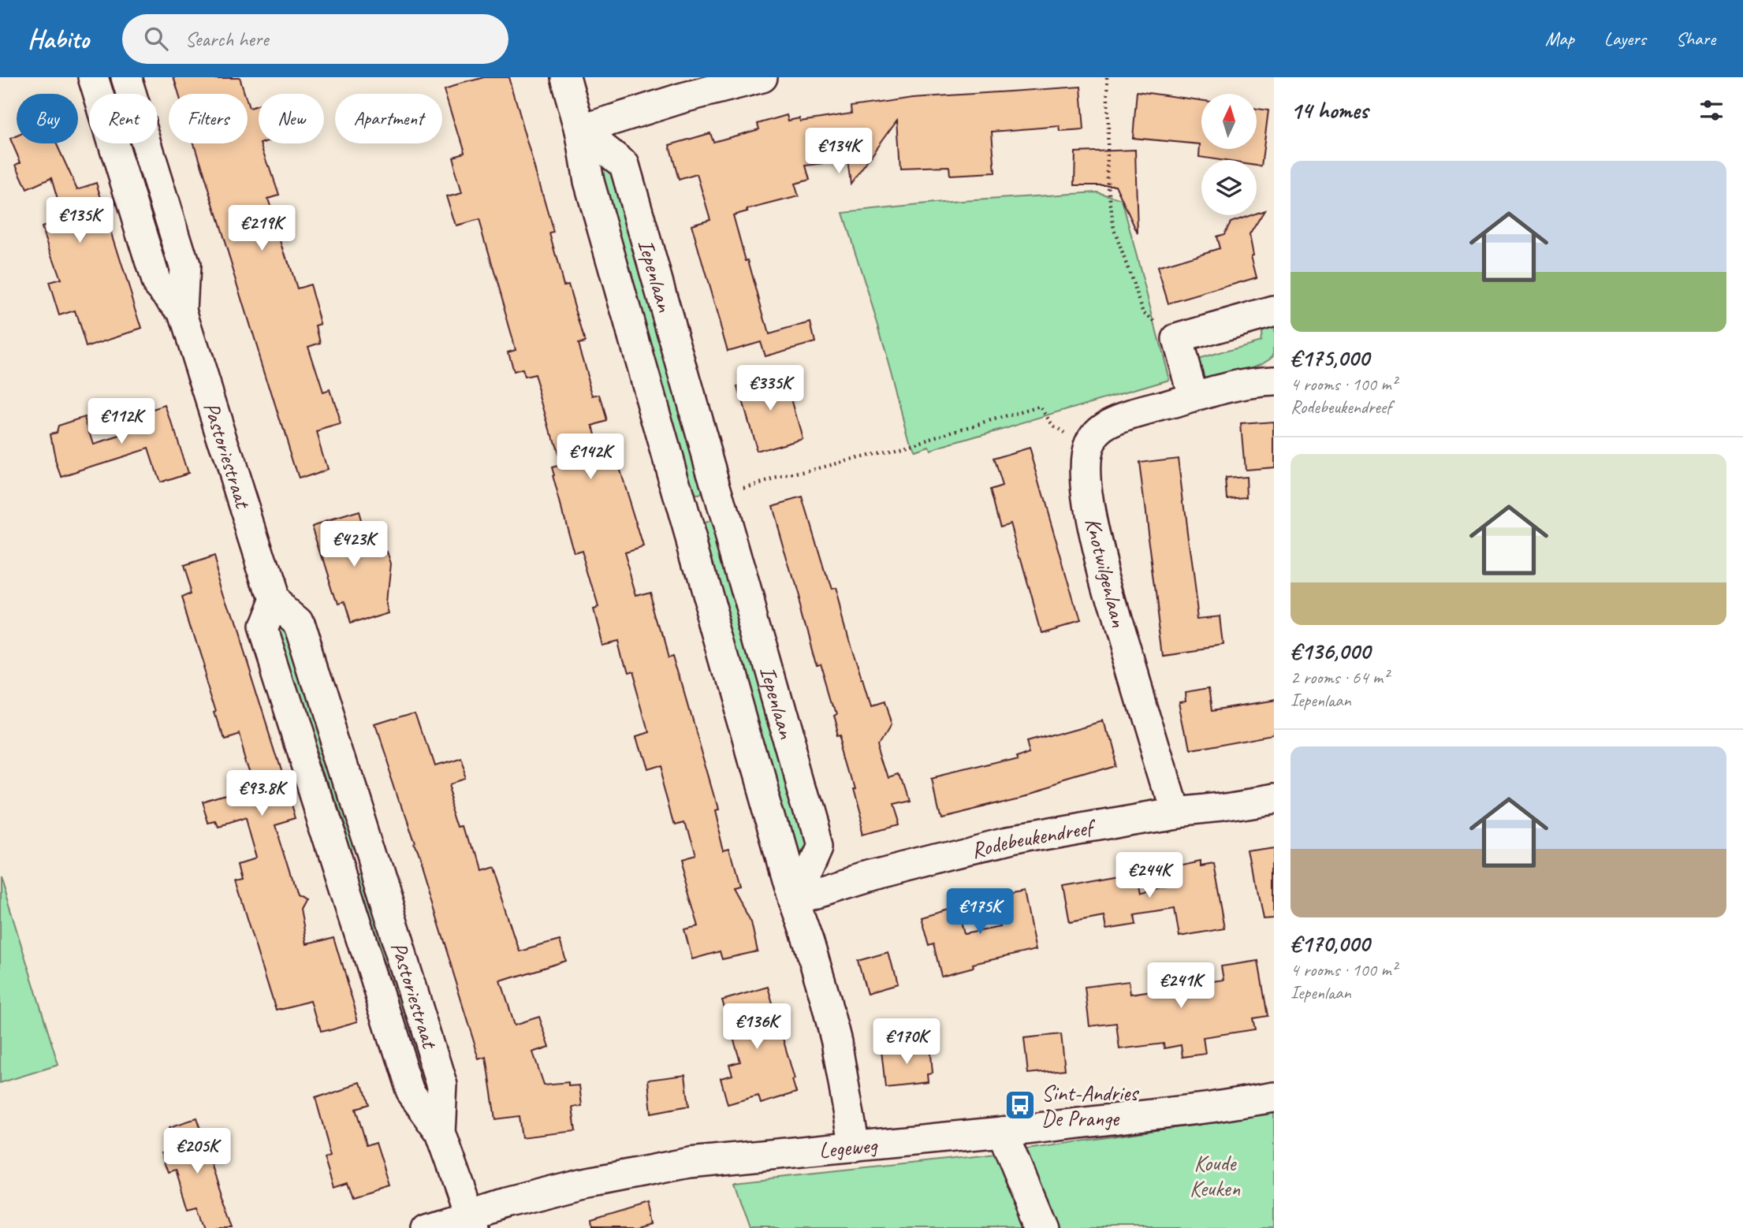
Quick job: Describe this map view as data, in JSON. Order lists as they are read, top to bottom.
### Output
{
  "streets": {
    "street": [
      "Iepenlaan",
      "Pastoriestraat",
      "Knotwilgenlaan",
      "Rodebeukendreef",
      "Legeweg"
    ]
  },
  "crossings": [
    ["Iepenlaan", "Rodebeukendreef"],
    ["Iepenlaan", "Legeweg"],
    ["Pastoriestraat", "Legeweg"],
    ["Knotwilgenlaan", "Rodebeukendreef"]
  ],
  "parks": ["Koude Keuken"],
  "places": {
    "bus stop": ["Sint-Andries De Prange"]
  },
  "north": "top",
  "page": {
    "header": "Habito",
    "search": "Search here",
    "nav": ["Map", "Layers", "Share"],
    "heading": "14 homes",
    "chip": [
      "Buy",
      "Rent",
      "Filters",
      "New",
      "Apartment"
    ],
    "price": [
      "€134K",
      "€135K",
      "€219K",
      "€335K",
      "€112K",
      "€142K",
      "€423K",
      "€93.8K",
      "€244K",
      "€175K",
      "€241K",
      "€136K",
      "€170K",
      "€205K"
    ],
    "list": [
      {
        "name": "€175,000",
        "note": "4 rooms · 100 m² · Rodebeukendreef"
      },
      {
        "name": "€136,000",
        "note": "2 rooms · 64 m² · Iepenlaan"
      },
      {
        "name": "€170,000",
        "note": "4 rooms · 100 m² · Iepenlaan"
      }
    ]
  }
}
